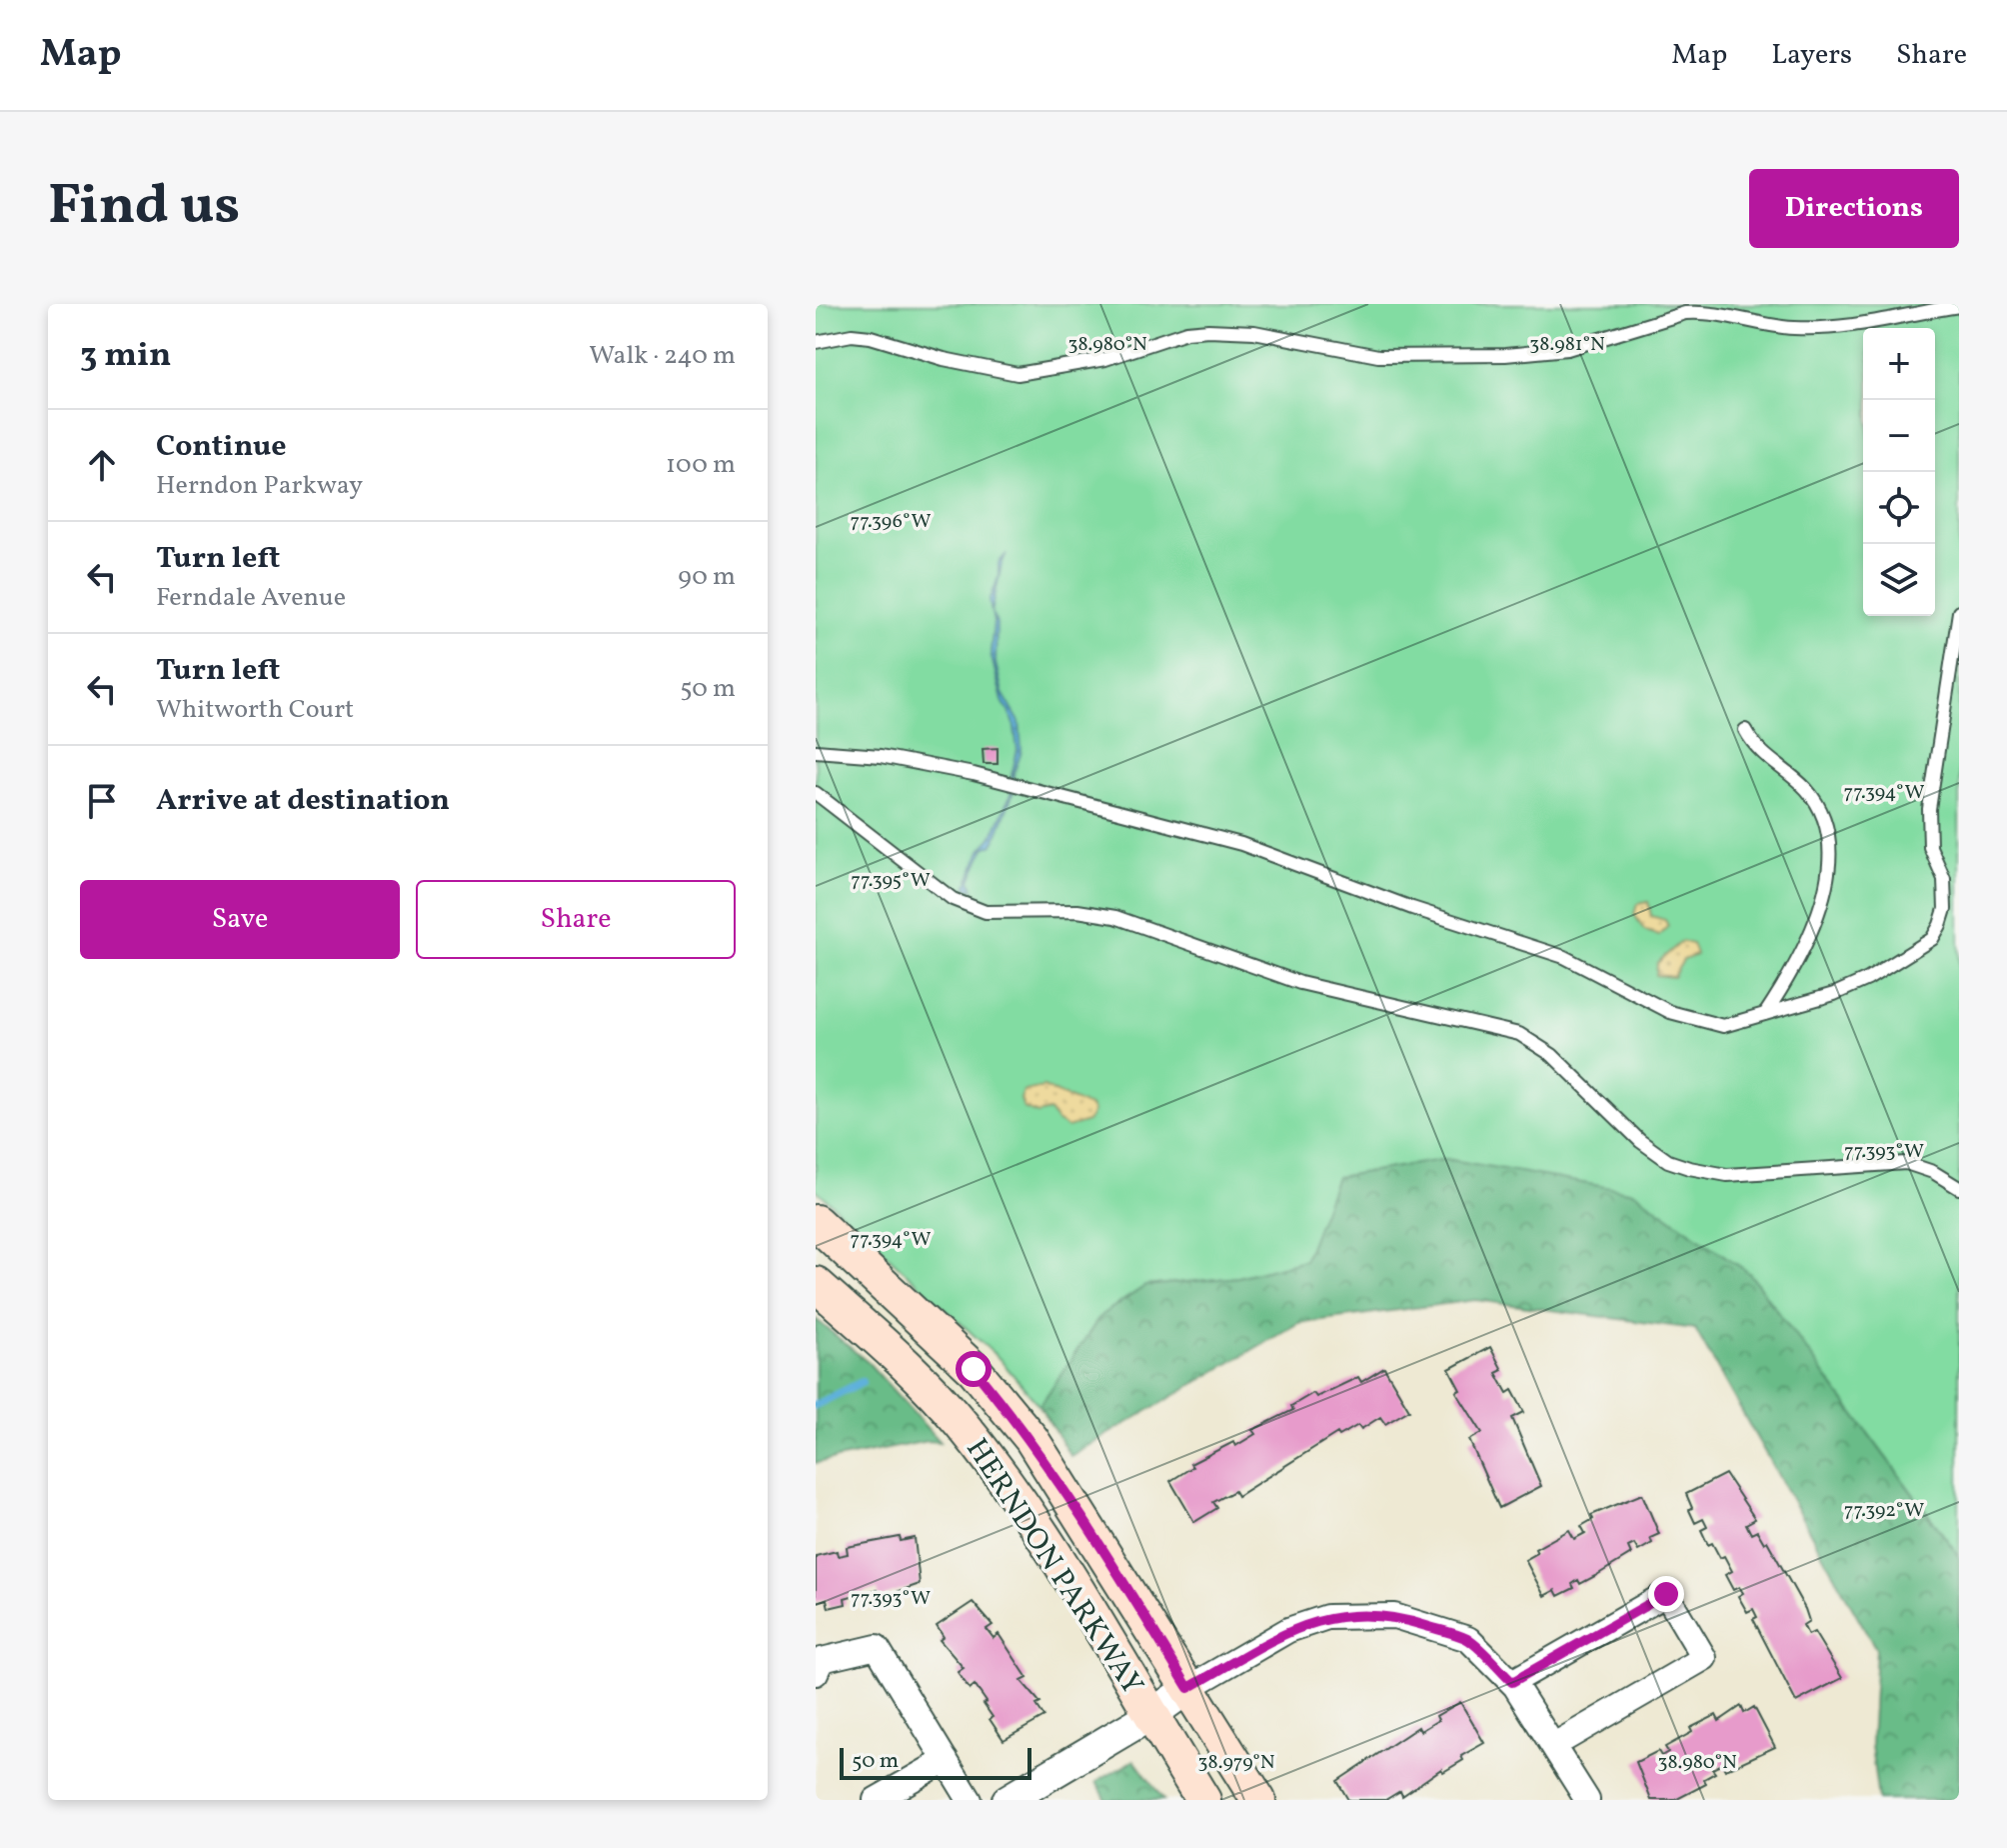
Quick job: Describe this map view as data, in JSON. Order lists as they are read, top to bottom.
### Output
{
  "streets": {
    "main road": ["HERNDON PARKWAY"]
  },
  "scale_bar": "50 m",
  "page": {
    "header": "Map",
    "nav": ["Map", "Layers", "Share"],
    "title": "Find us",
    "buttons": [
      "Directions",
      ["Save", "Share"]
    ],
    "heading": ["3 min", "Walk · 240 m"],
    "map_buttons": ["+", "−"],
    "list": [
      ["Continue", "Herndon Parkway", "100 m"],
      ["Turn left", "Ferndale Avenue", "90 m"],
      ["Turn left", "Whitworth Court", "50 m"],
      "Arrive at destination"
    ],
    "scale": "50 m"
  },
  "coordinates": [
    "38.981°N",
    "38.980°N",
    "77.396°W",
    "77.394°W",
    "77.395°W",
    "77.393°W",
    "77.392°W",
    "38.979°N"
  ]
}
